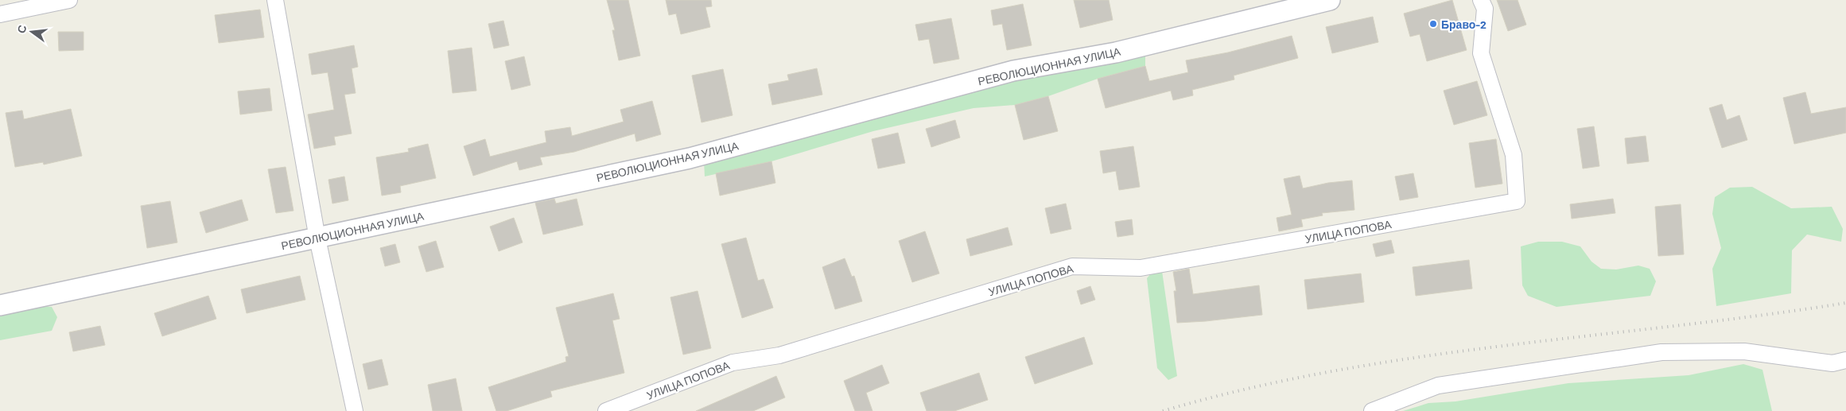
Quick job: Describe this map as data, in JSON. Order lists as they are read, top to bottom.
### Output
{
  "streets": {
    "street": ["РЕВОЛЮЦИОННАЯ УЛИЦА", "УЛИЦА ПОПОВА"]
  },
  "places": ["Браво-2"],
  "north": "left"
}
